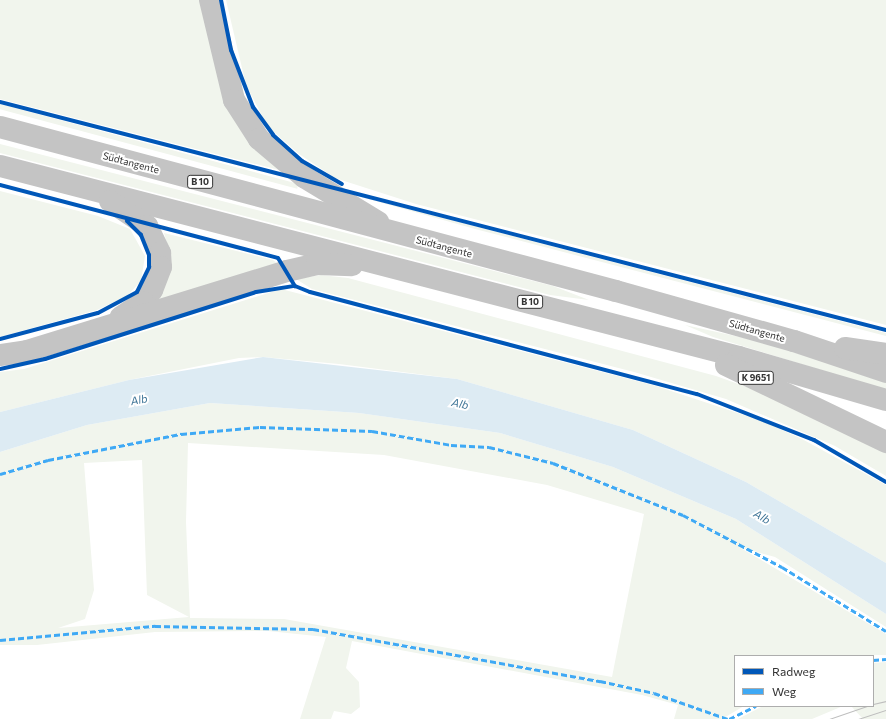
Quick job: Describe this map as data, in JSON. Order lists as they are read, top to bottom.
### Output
{
  "streets": {
    "highway": ["Südtangente", "B 10", "K 9651"]
  },
  "crossings": [
    ["B 10", "K 9651"]
  ],
  "water": ["Alb"],
  "legend": ["Radweg", "Weg"]
}
